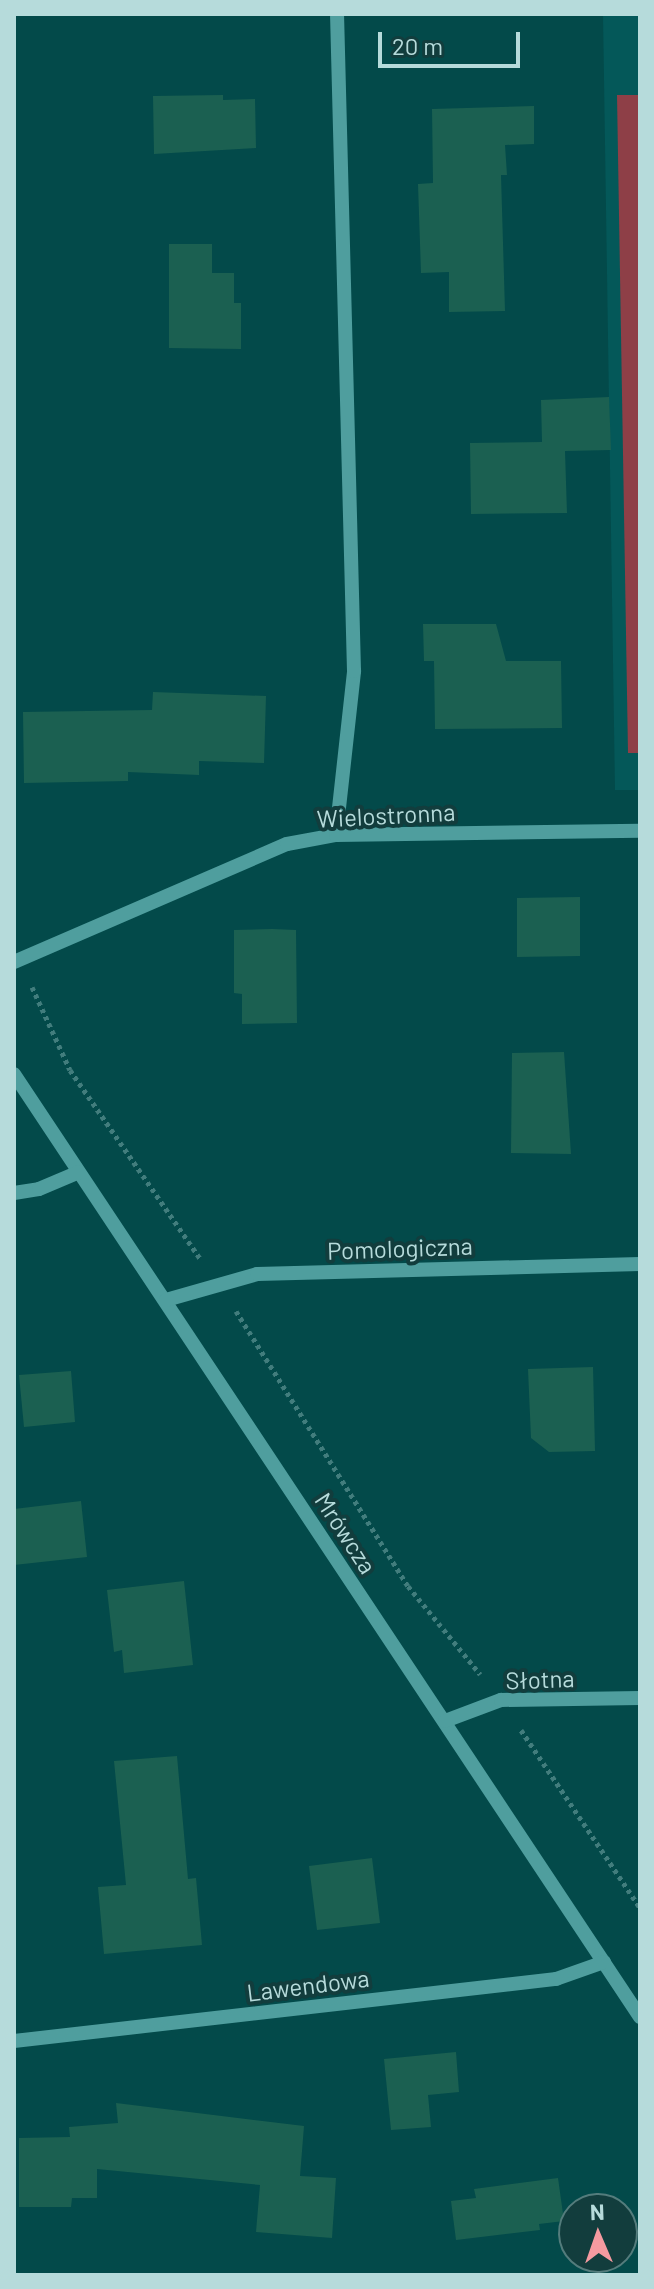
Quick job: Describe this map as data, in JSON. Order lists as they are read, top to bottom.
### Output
{
  "streets": {
    "street": [
      "Wielostronna",
      "Pomologiczna",
      "Mrówcza",
      "Słotna",
      "Lawendowa"
    ]
  },
  "crossings": [
    ["Pomologiczna", "Mrówcza"],
    ["Mrówcza", "Słotna"],
    ["Mrówcza", "Lawendowa"]
  ],
  "scale_bar": "20 m",
  "north": "top"
}
